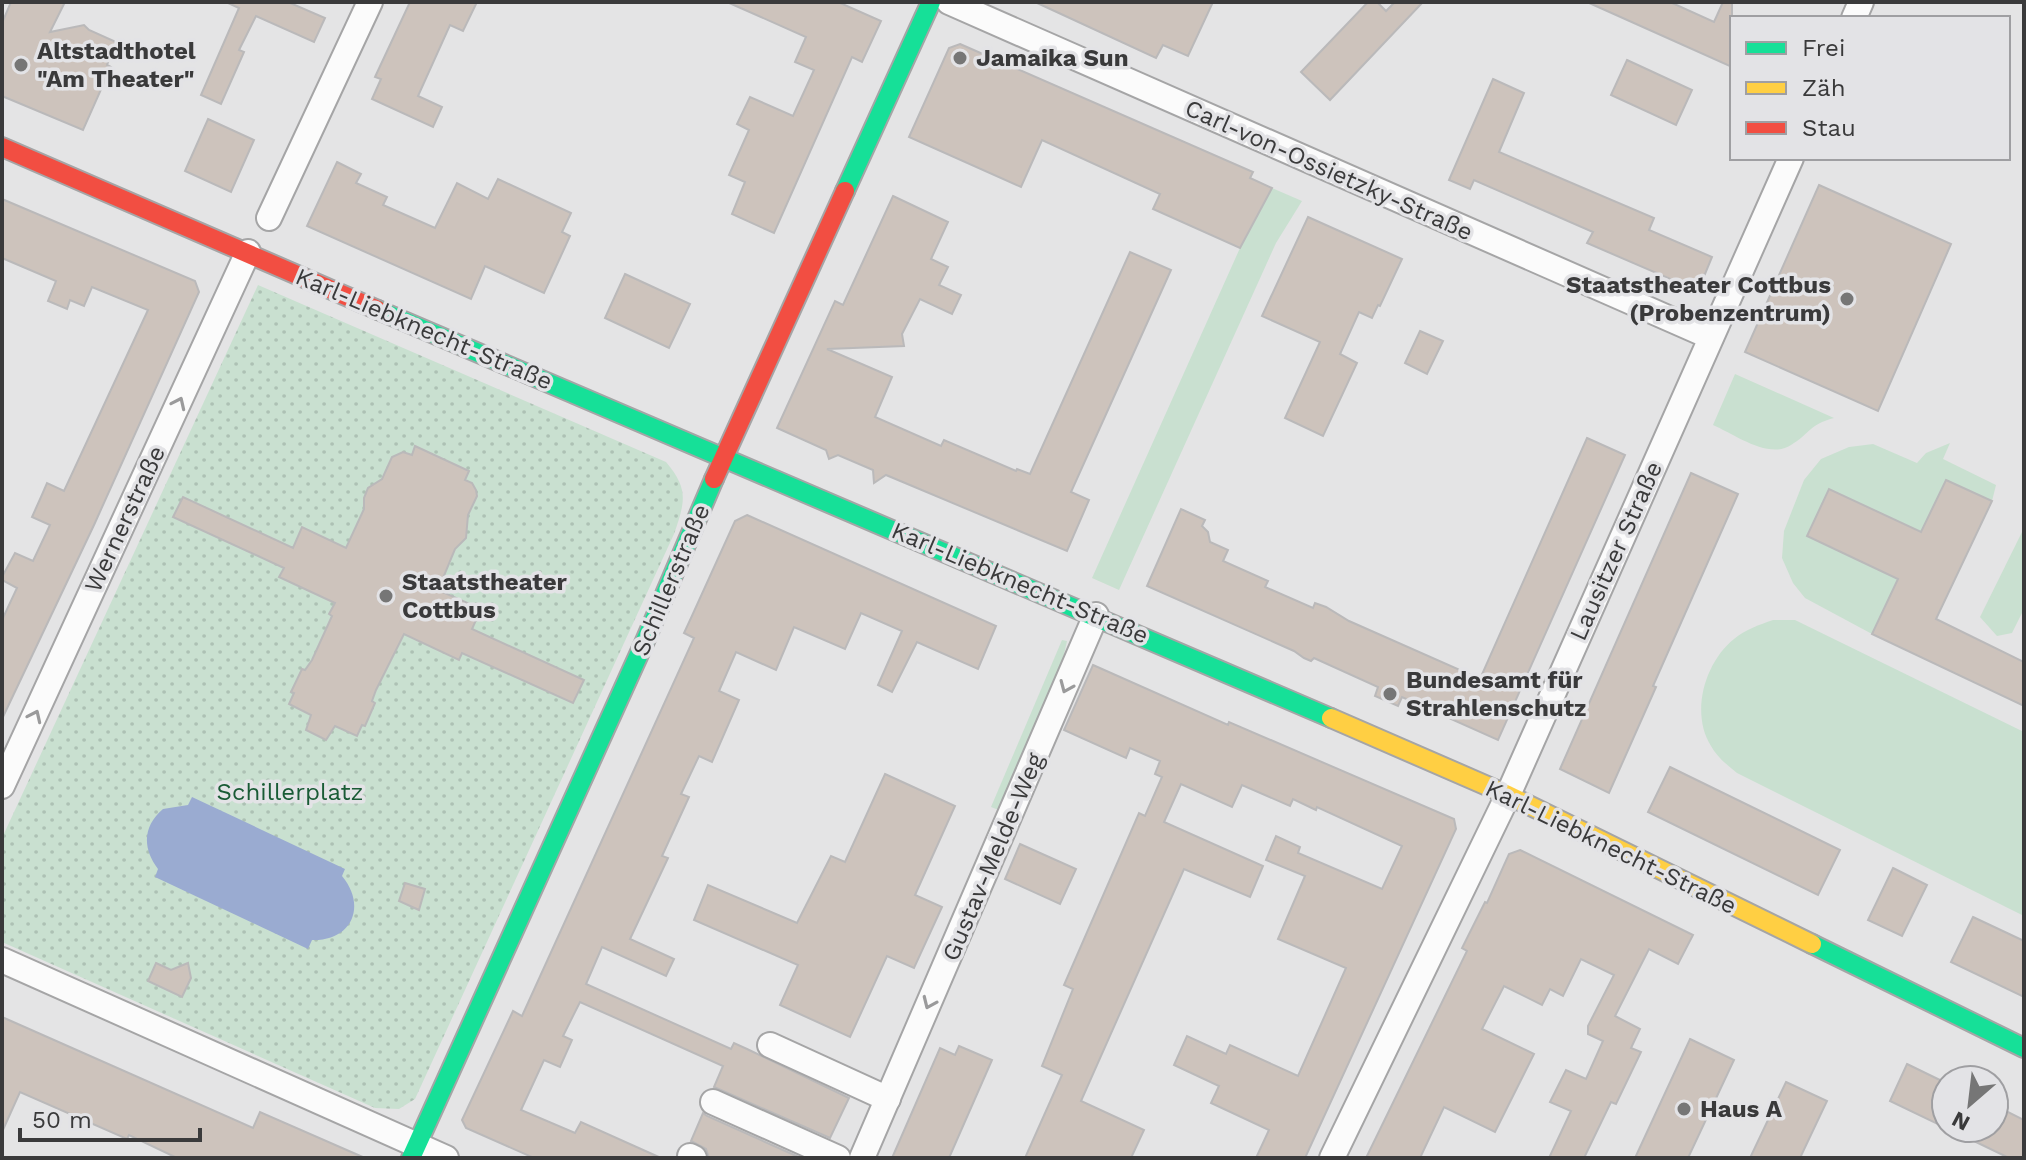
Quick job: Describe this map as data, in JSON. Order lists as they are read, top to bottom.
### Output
{
  "streets": {
    "main road": ["Karl-Liebknecht-Straße", "Schillerstraße"],
    "street": [
      "Carl-von-Ossietzky-Straße",
      "Wernerstraße",
      "Lausitzer Straße",
      "Gustav-Melde-Weg"
    ]
  },
  "crossings": [
    ["Carl-von-Ossietzky-Straße", "Lausitzer Straße"],
    ["Karl-Liebknecht-Straße", "Wernerstraße"],
    ["Karl-Liebknecht-Straße", "Lausitzer Straße"],
    ["Karl-Liebknecht-Straße", "Schillerstraße"],
    ["Karl-Liebknecht-Straße", "Gustav-Melde-Weg"]
  ],
  "one_way": ["Wernerstraße", "Gustav-Melde-Weg"],
  "parks": ["Schillerplatz"],
  "places": [
    "Jamaika Sun",
    "Altstadthotel \"Am Theater\"",
    "Staatstheater Cottbus (Probenzentrum)",
    "Staatstheater Cottbus",
    "Bundesamt für Strahlenschutz",
    "Haus A"
  ],
  "legend": ["Frei", "Zäh", "Stau"],
  "scale_bar": "50 m",
  "north": "bottom left"
}
